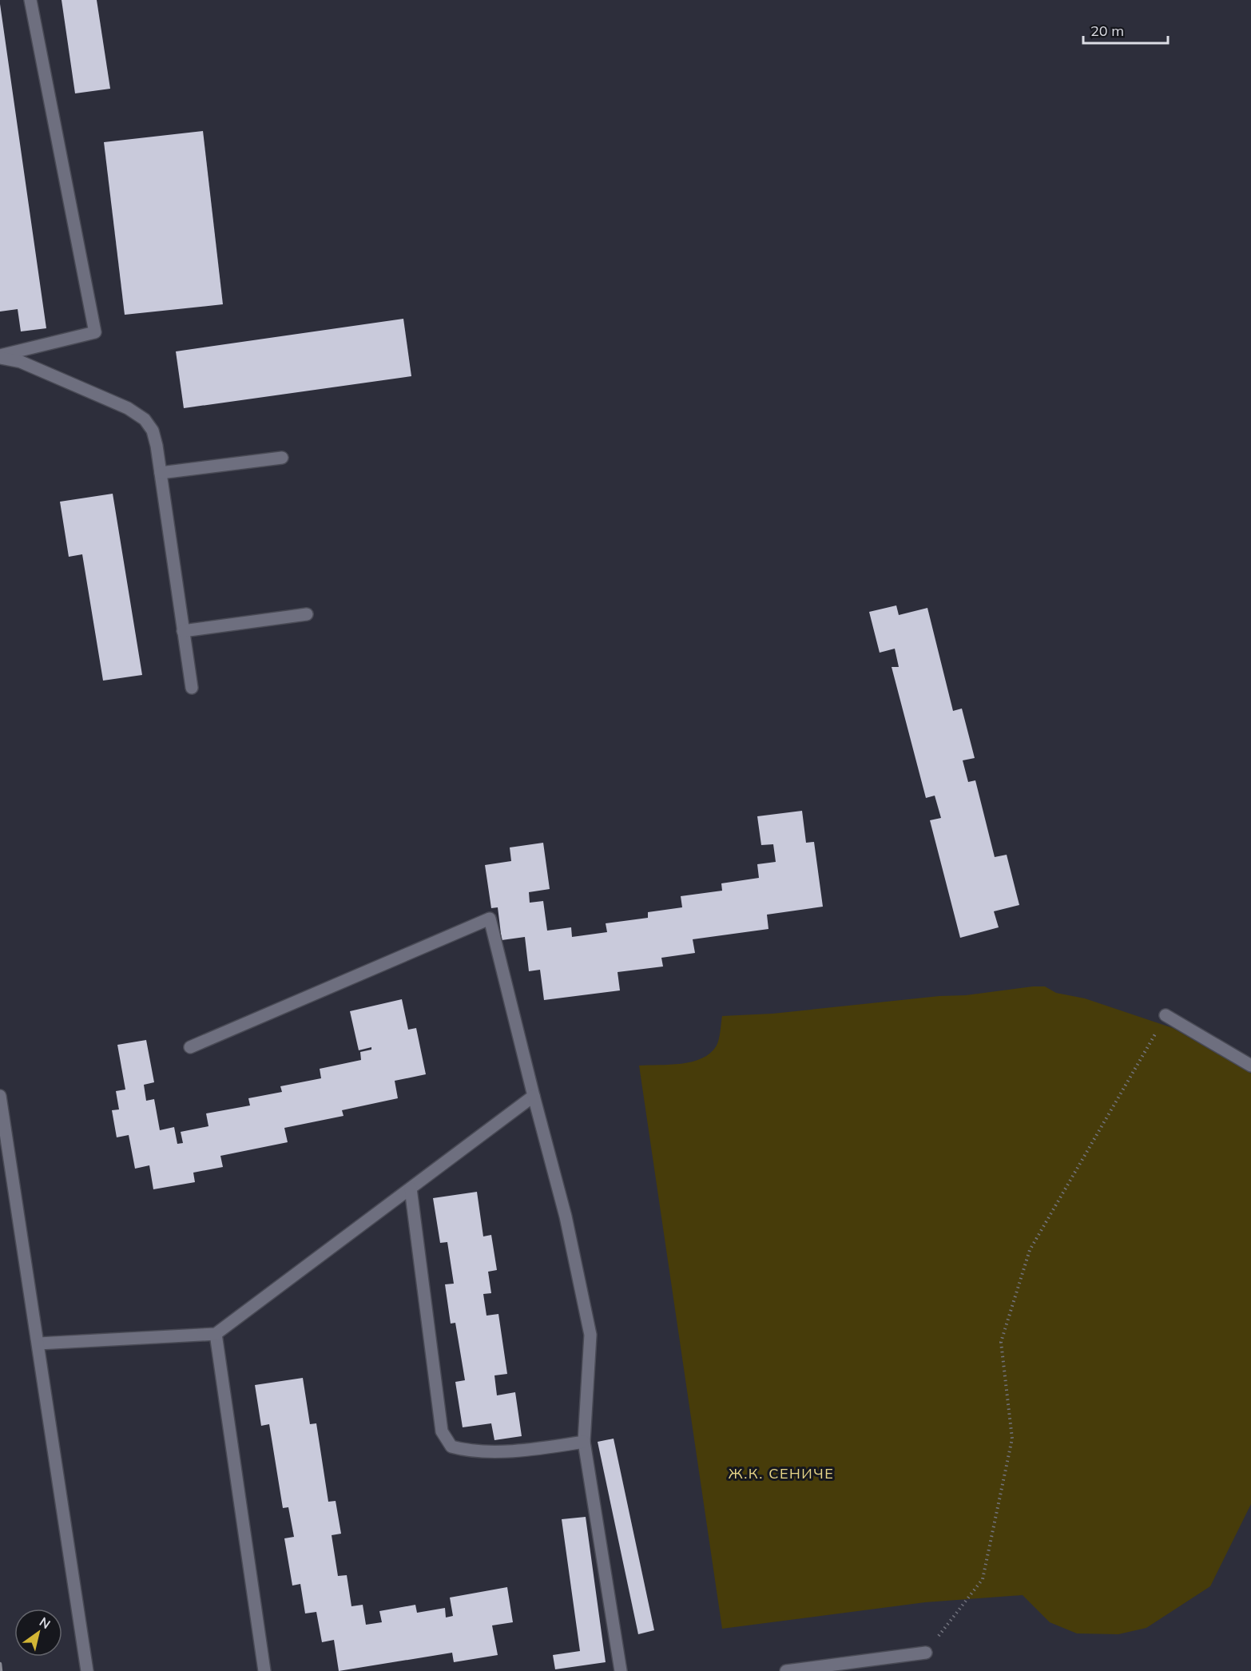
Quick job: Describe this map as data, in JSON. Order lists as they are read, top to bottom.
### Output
{
  "districts": ["Ж.К. СЕНИЧЕ"],
  "scale_bar": "20 m",
  "north": "top right"
}
